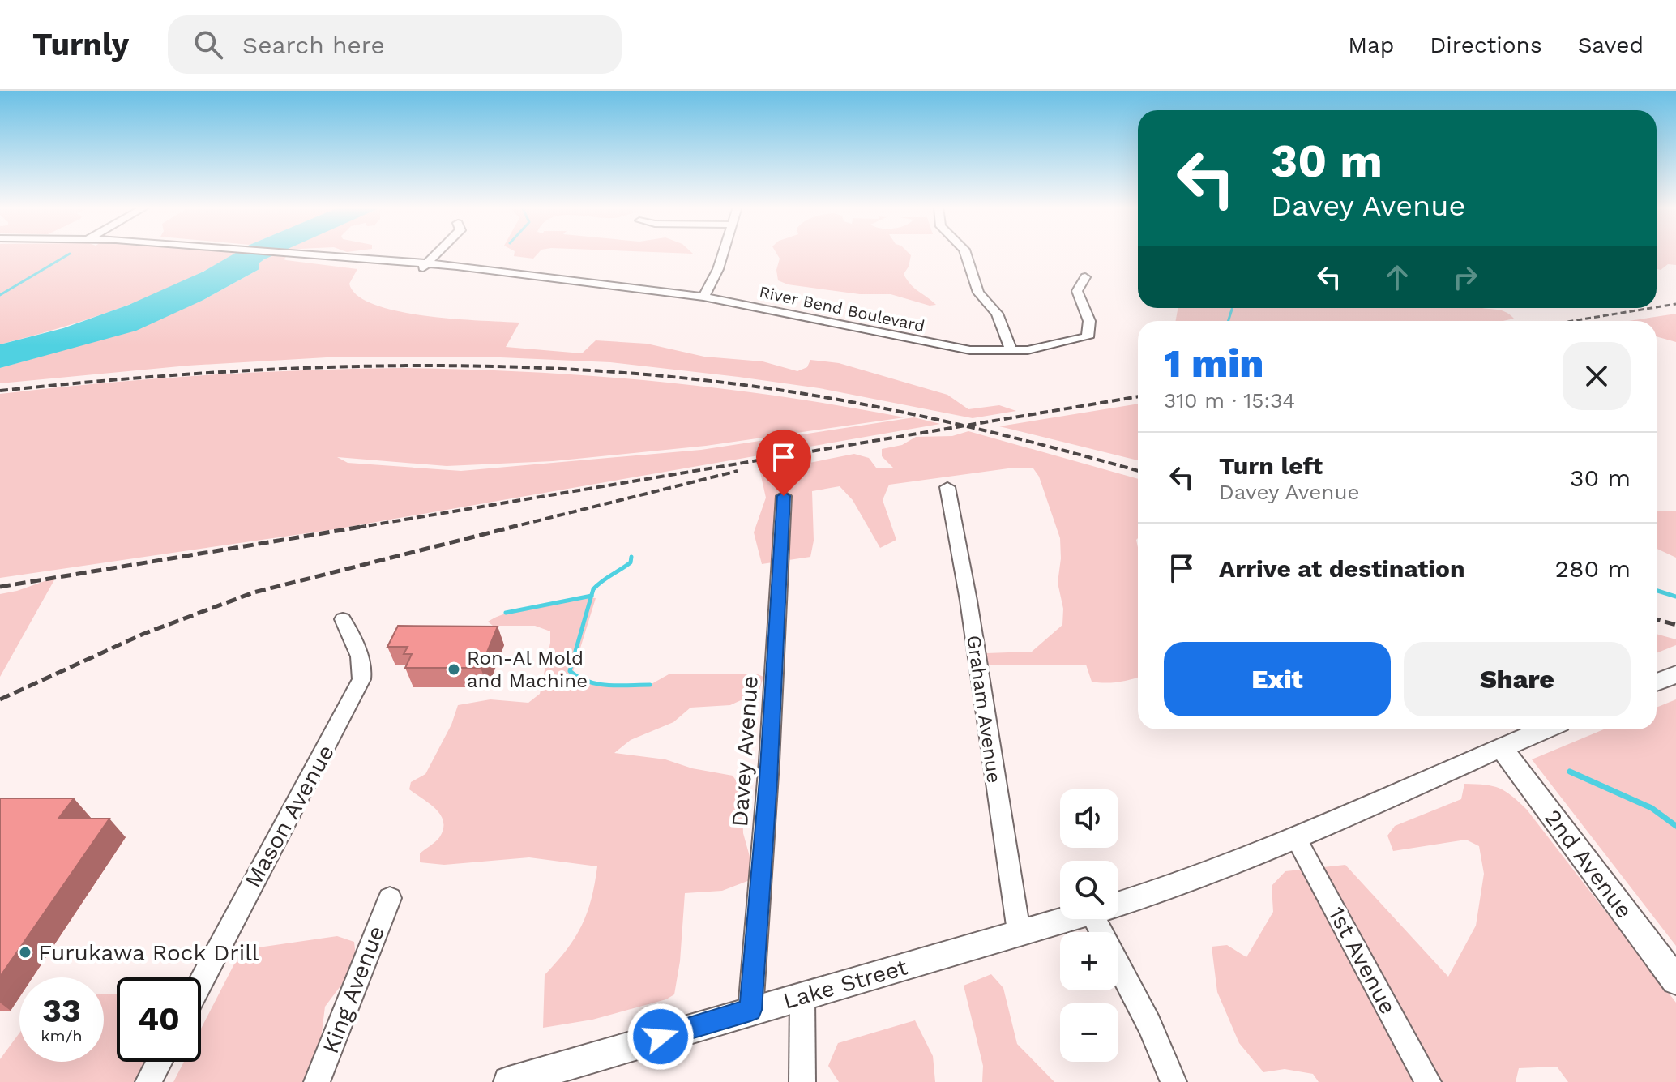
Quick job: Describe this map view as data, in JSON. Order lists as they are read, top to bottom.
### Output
{
  "streets": {
    "street": [
      "River Bend Boulevard",
      "Graham Avenue",
      "Davey Avenue",
      "Mason Avenue",
      "2nd Avenue",
      "1st Avenue",
      "Lake Street",
      "King Avenue"
    ]
  },
  "crossings": [
    ["Graham Avenue", "Lake Street"],
    ["Davey Avenue", "Lake Street"],
    ["2nd Avenue", "Lake Street"],
    ["1st Avenue", "Lake Street"]
  ],
  "places": ["Ron-Al Mold and Machine", "Furukawa Rock Drill"],
  "page": {
    "header": "Turnly",
    "search": "Search here",
    "nav": ["Map", "Directions", "Saved"],
    "turn": ["30 m", "Davey Avenue"],
    "heading": ["1 min", "310 m · 15:34"],
    "list": [
      {
        "name": "Turn left",
        "note": "Davey Avenue",
        "value": "30 m"
      },
      {
        "name": "Arrive at destination",
        "value": "280 m"
      }
    ],
    "buttons": ["Exit", "Share"],
    "map_buttons": ["+", "−"],
    "speed": "33 km/h",
    "limit": "40"
  }
}
